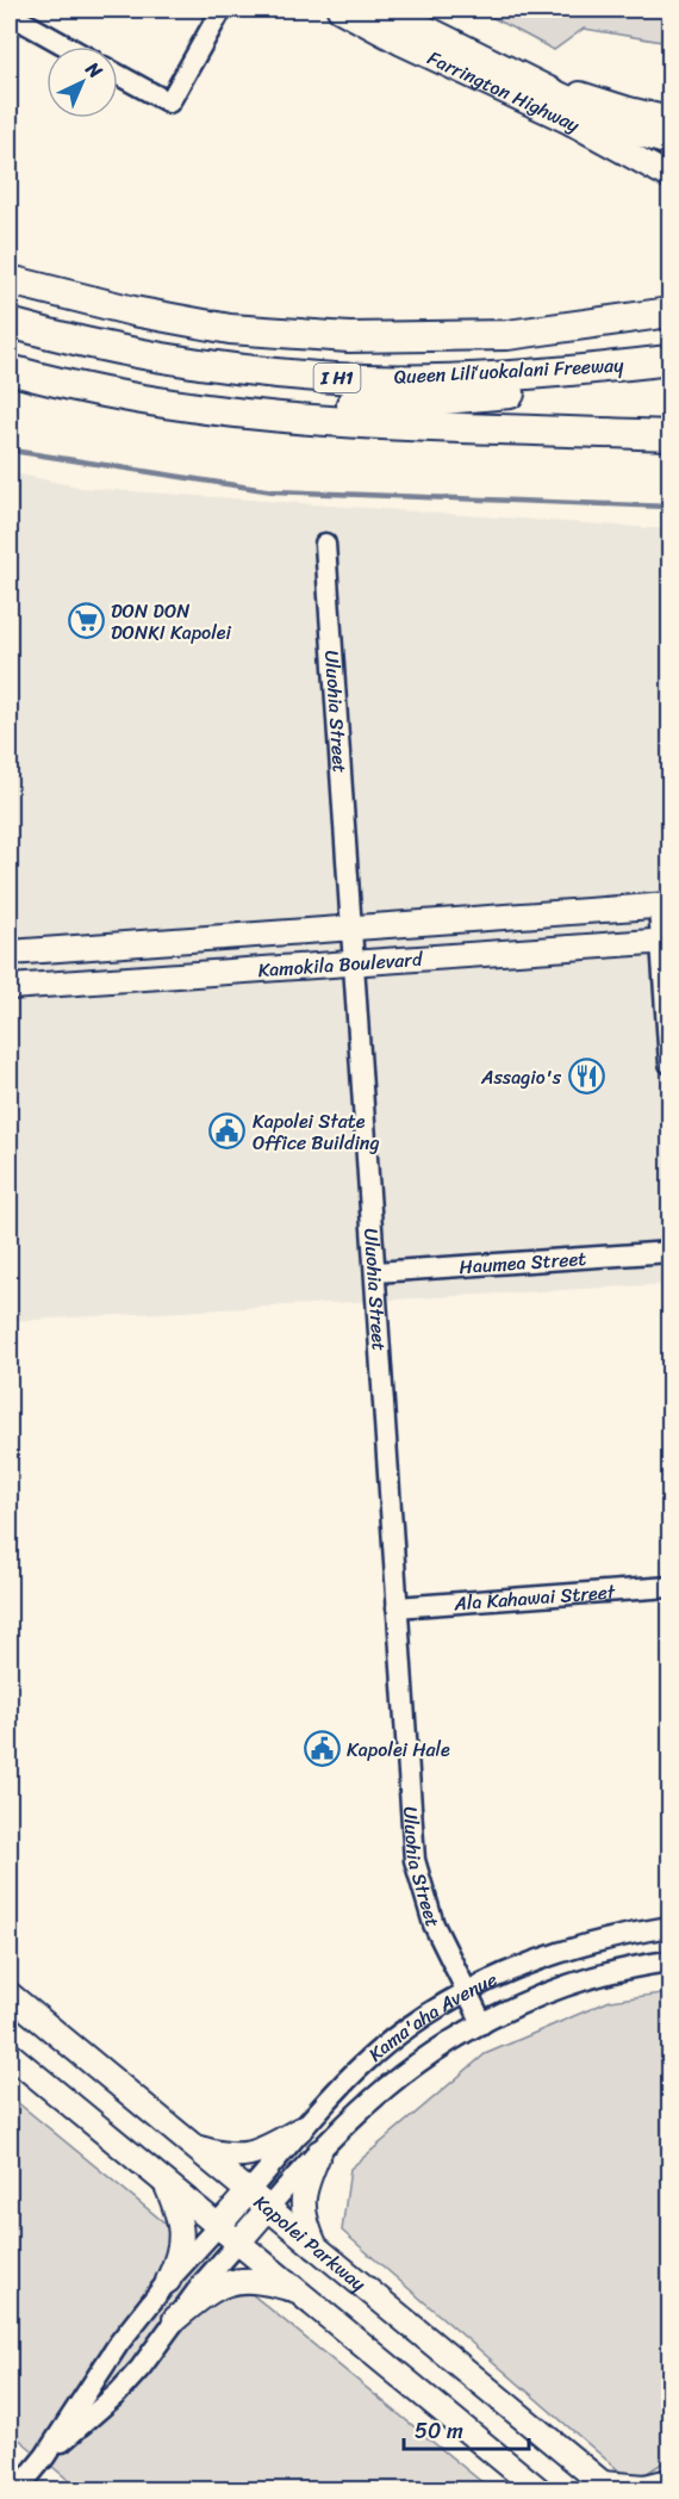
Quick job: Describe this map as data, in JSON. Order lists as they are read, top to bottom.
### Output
{
  "streets": {
    "highway": ["Queen Liliʻuokalani Freeway", "I H1"],
    "main road": ["Farrington Highway", "Kamokila Boulevard", "Kapolei Parkway"],
    "street": [
      "Uluohia Street",
      "Haumea Street",
      "Ala Kahawai Street",
      "Kama'aha Avenue"
    ]
  },
  "crossings": [
    ["Uluohia Street", "Kamokila Boulevard"],
    ["Uluohia Street", "Haumea Street"],
    ["Uluohia Street", "Ala Kahawai Street"],
    ["Uluohia Street", "Kama'aha Avenue"],
    ["Kama'aha Avenue", "Kapolei Parkway"]
  ],
  "places": {
    "supermarket": ["DON DON DONKI Kapolei"],
    "restaurant": ["Assagio's"],
    "public building": ["Kapolei State Office Building", "Kapolei Hale"]
  },
  "scale_bar": "50 m",
  "north": "top right"
}
